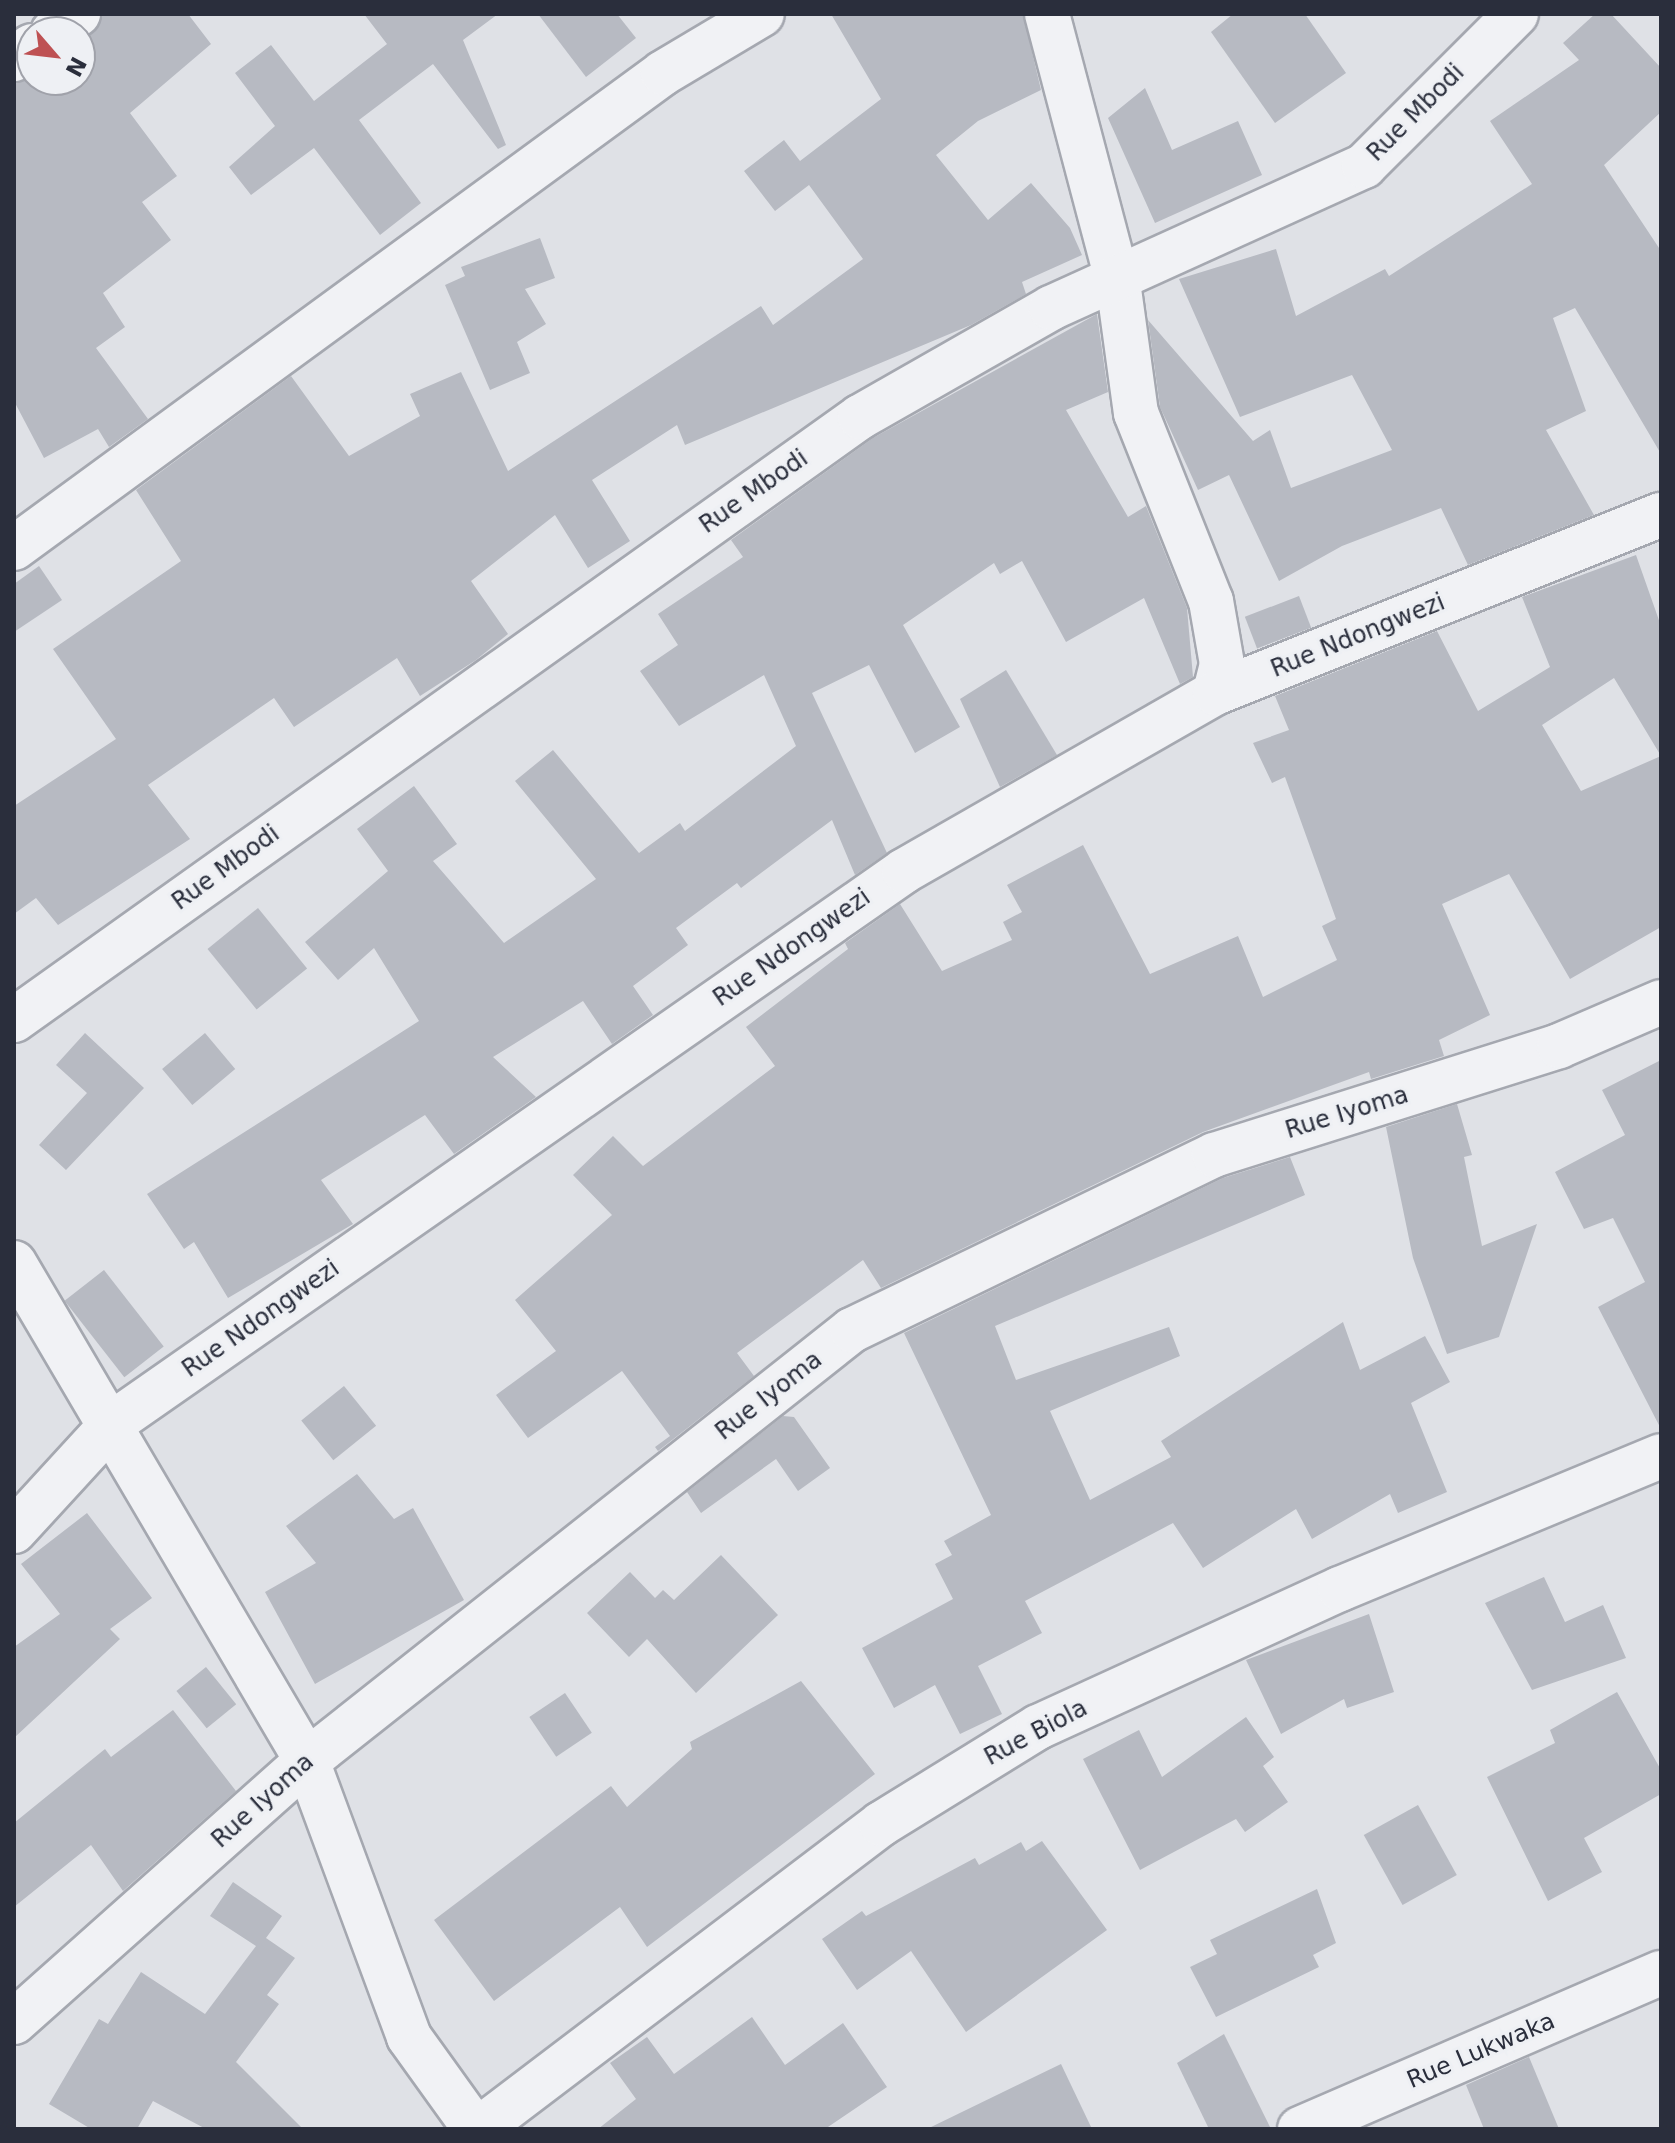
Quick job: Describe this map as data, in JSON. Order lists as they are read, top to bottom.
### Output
{
  "streets": {
    "street": [
      "Rue Mbodi",
      "Rue Ndongwezi",
      "Rue Iyoma",
      "Rue Biola",
      "Rue Lukwaka"
    ]
  },
  "north": "bottom right"
}
